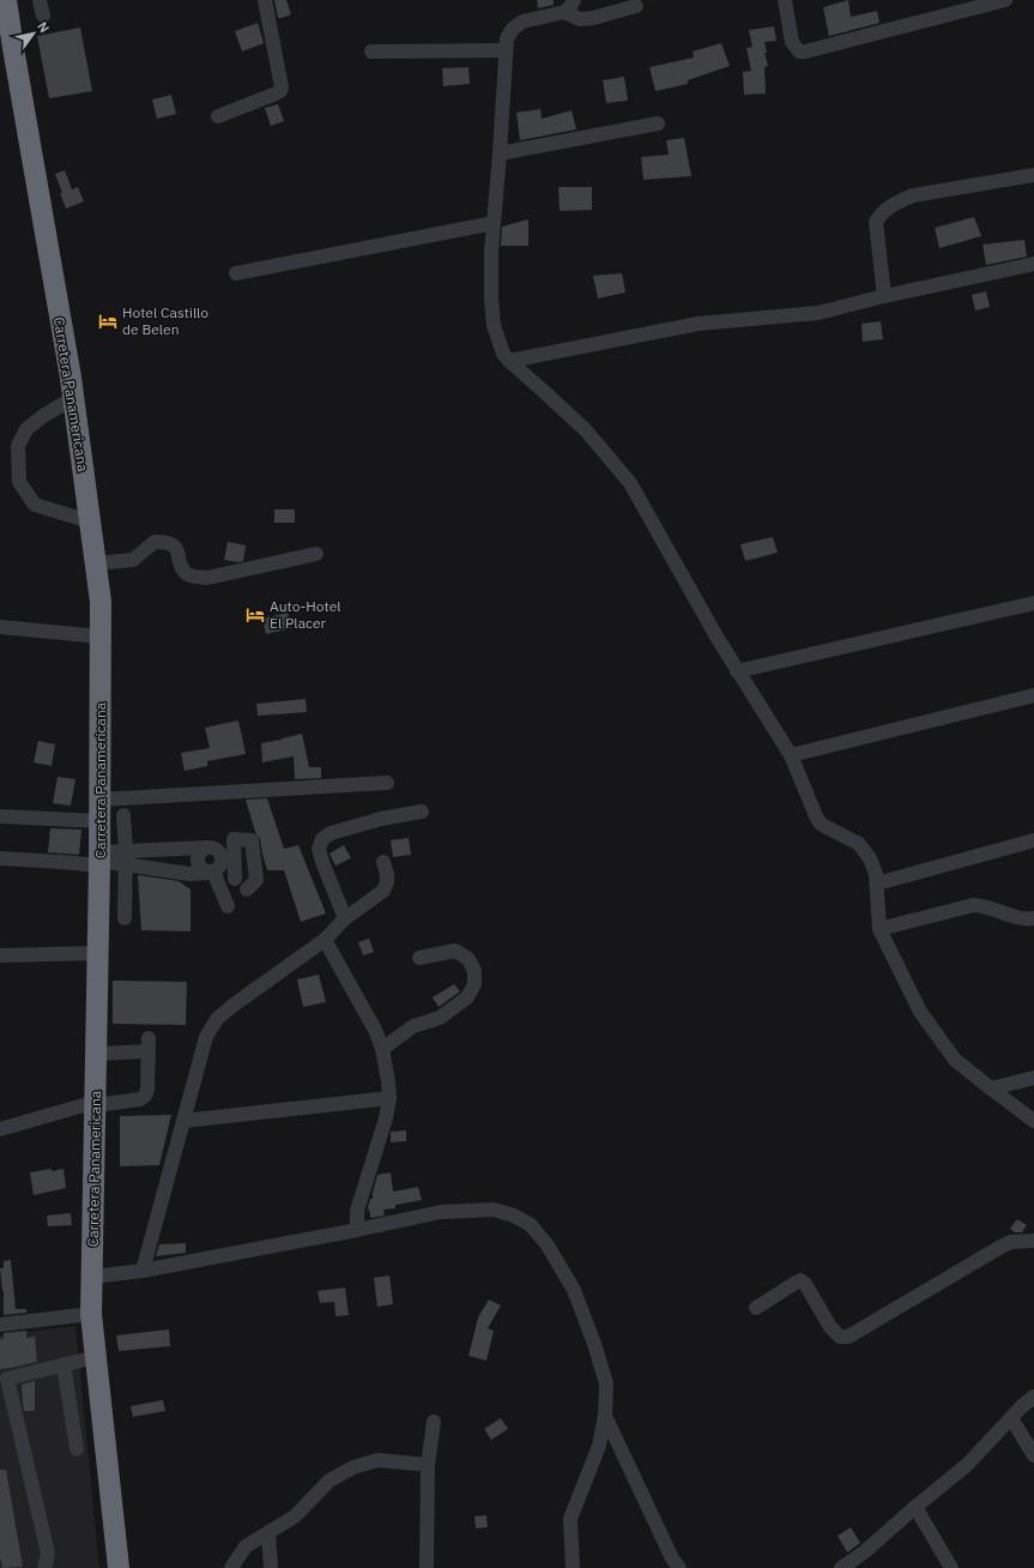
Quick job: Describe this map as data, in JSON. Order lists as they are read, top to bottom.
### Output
{
  "streets": {
    "highway": ["Carretera Panamericana"]
  },
  "places": {
    "hotel": ["Hotel Castillo de Belen", "Auto-Hotel El Placer"]
  },
  "north": "top right"
}
